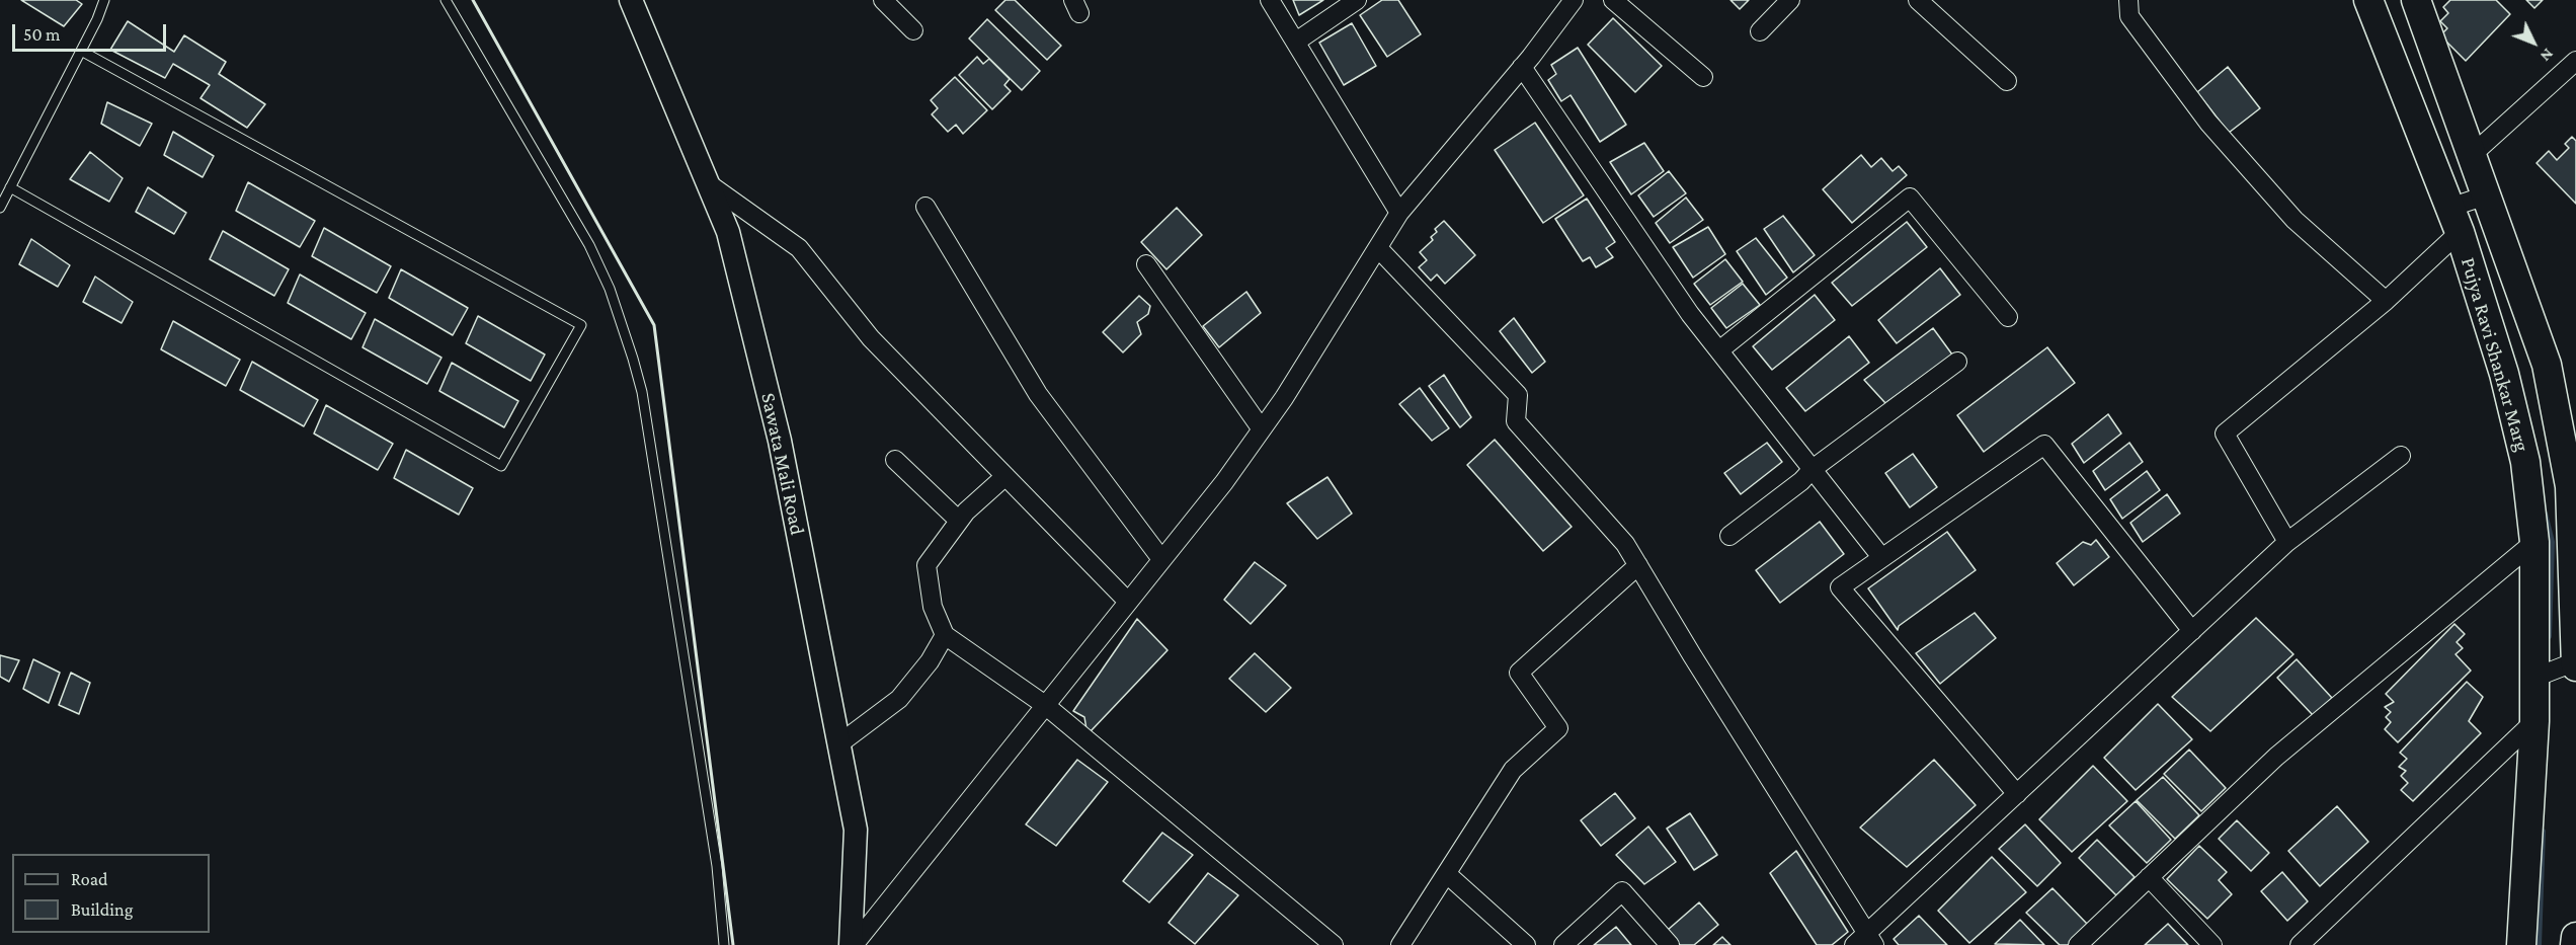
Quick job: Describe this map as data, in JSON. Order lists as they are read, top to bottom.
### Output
{
  "streets": {
    "main road": ["Pujya Ravi Shankar Marg"],
    "street": ["Sawata Mali Road"]
  },
  "legend": ["Road", "Building"],
  "scale_bar": "50 m",
  "north": "bottom right"
}
